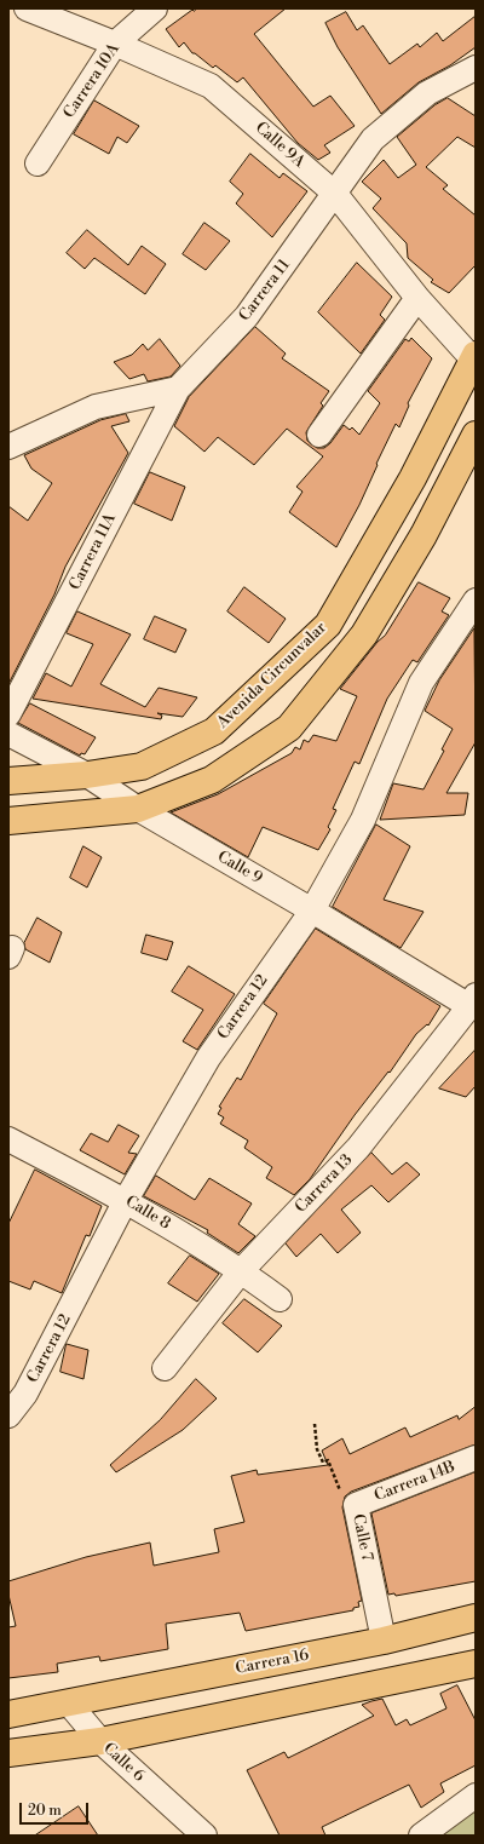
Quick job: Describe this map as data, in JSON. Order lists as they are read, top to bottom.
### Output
{
  "streets": {
    "main road": ["Avenida Circunvalar", "Carrera 16"],
    "street": [
      "Carrera 10A",
      "Calle 9A",
      "Carrera 11",
      "Carrera 11A",
      "Calle 9",
      "Carrera 12",
      "Carrera 13",
      "Calle 8",
      "Carrera 14B",
      "Calle 7",
      "Calle 6"
    ]
  },
  "crossings": [
    ["Carrera 10A", "Calle 9A"],
    ["Calle 9A", "Carrera 11"],
    ["Calle 9A", "Avenida Circunvalar"],
    ["Carrera 11", "Carrera 11A"],
    ["Avenida Circunvalar", "Calle 9"],
    ["Calle 9", "Carrera 12"],
    ["Calle 9", "Carrera 13"],
    ["Carrera 12", "Calle 8"],
    ["Carrera 13", "Calle 8"],
    ["Carrera 14B", "Calle 7"],
    ["Calle 7", "Carrera 16"],
    ["Carrera 16", "Calle 6"]
  ],
  "scale_bar": "20 m"
}
